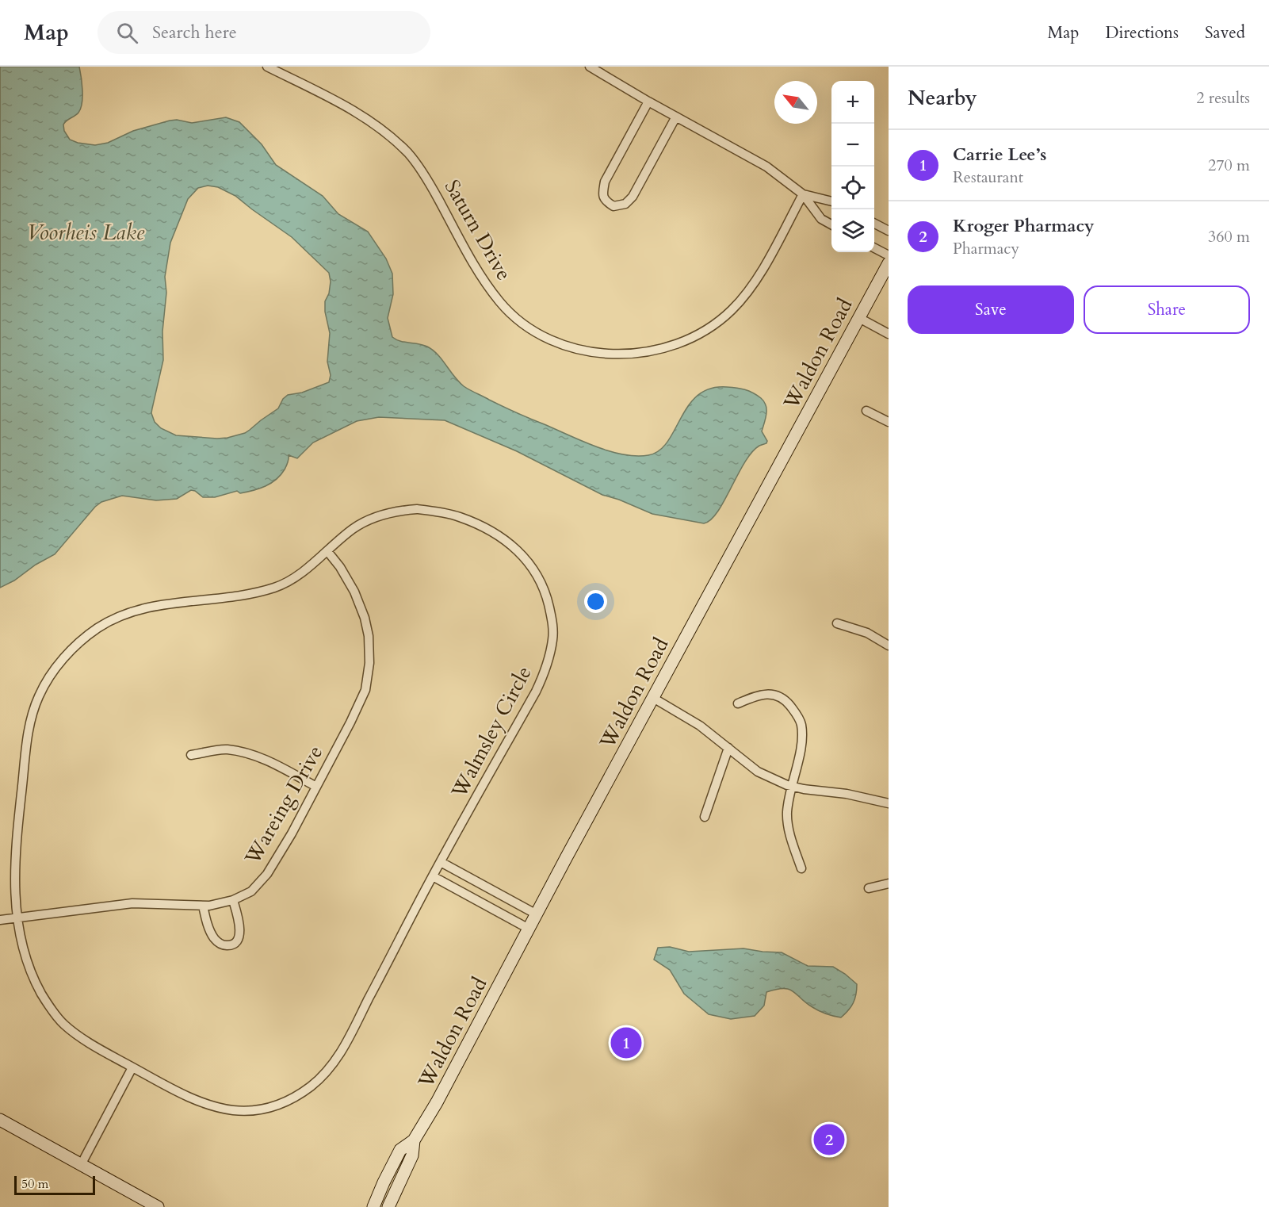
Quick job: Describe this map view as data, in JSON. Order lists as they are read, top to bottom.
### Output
{
  "streets": {
    "street": [
      "Saturn Drive",
      "Waldon Road",
      "Walmsley Circle",
      "Wareing Drive"
    ]
  },
  "crossings": [
    ["Walmsley Circle", "Wareing Drive"]
  ],
  "water": ["Voorheis Lake"],
  "scale_bar": "50 m",
  "north": "top left",
  "page": {
    "header": "Map",
    "search": "Search here",
    "nav": ["Map", "Directions", "Saved"],
    "heading": ["Nearby", "2 results"],
    "map_buttons": ["+", "−"],
    "list": [
      {
        "mark": "1",
        "name": "Carrie Lee’s",
        "note": "Restaurant",
        "value": "270 m"
      },
      {
        "mark": "2",
        "name": "Kroger Pharmacy",
        "note": "Pharmacy",
        "value": "360 m"
      }
    ],
    "buttons": ["Save", "Share"],
    "pins": ["1", "2"],
    "scale": "50 m"
  }
}
